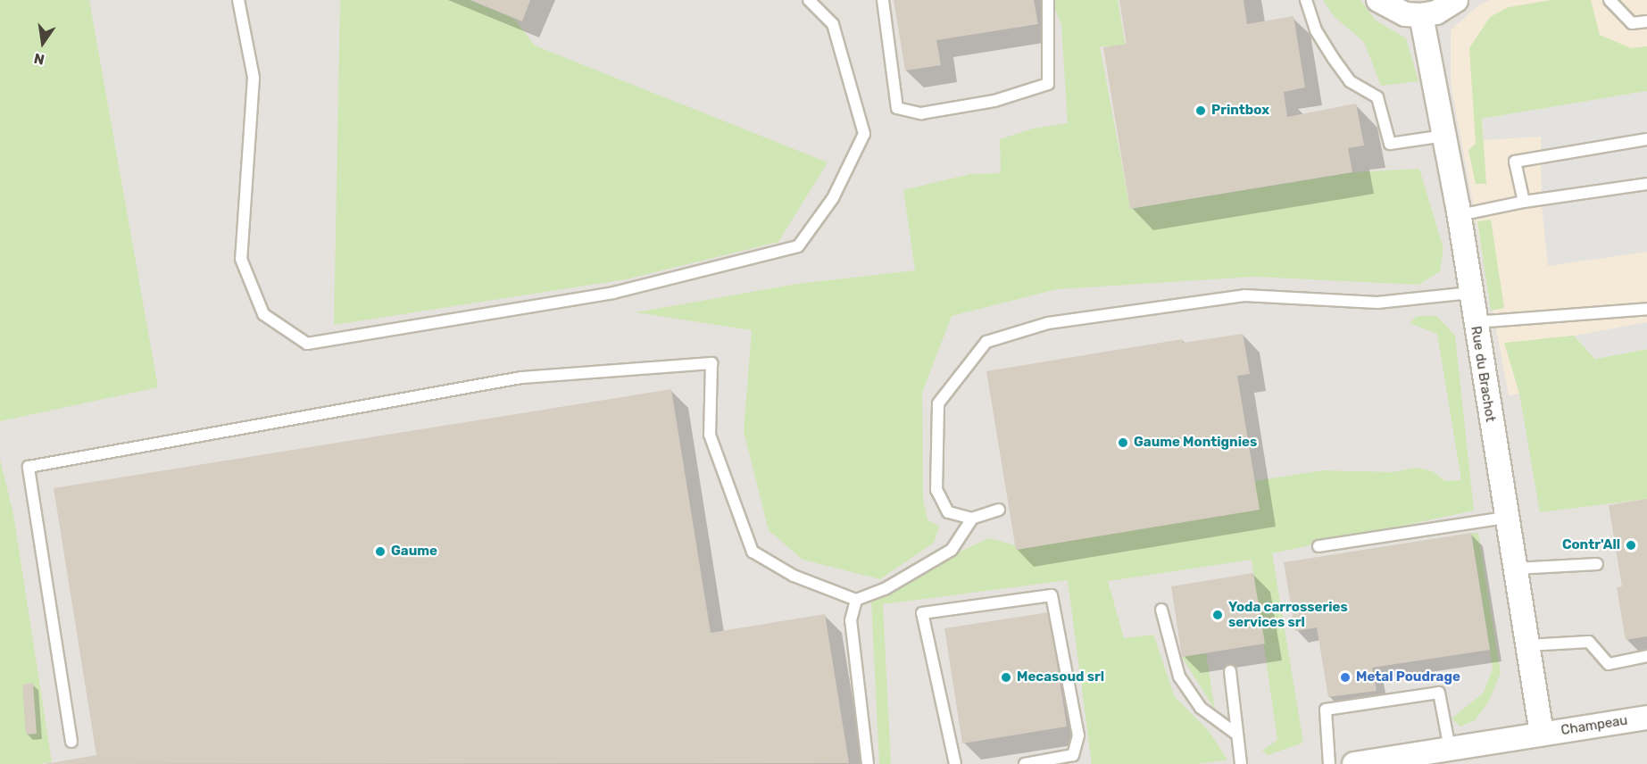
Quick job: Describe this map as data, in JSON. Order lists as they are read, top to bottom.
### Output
{
  "streets": {
    "street": ["Rue du Brachot", "Champeau"]
  },
  "crossings": [
    ["Rue du Brachot", "Champeau"]
  ],
  "places": [
    "Printbox",
    "Gaume Montignies",
    "Contr'All",
    "Gaume",
    "Yoda carrosseries services srl",
    "Mecasoud srl",
    "Metal Poudrage"
  ],
  "north": "bottom"
}
